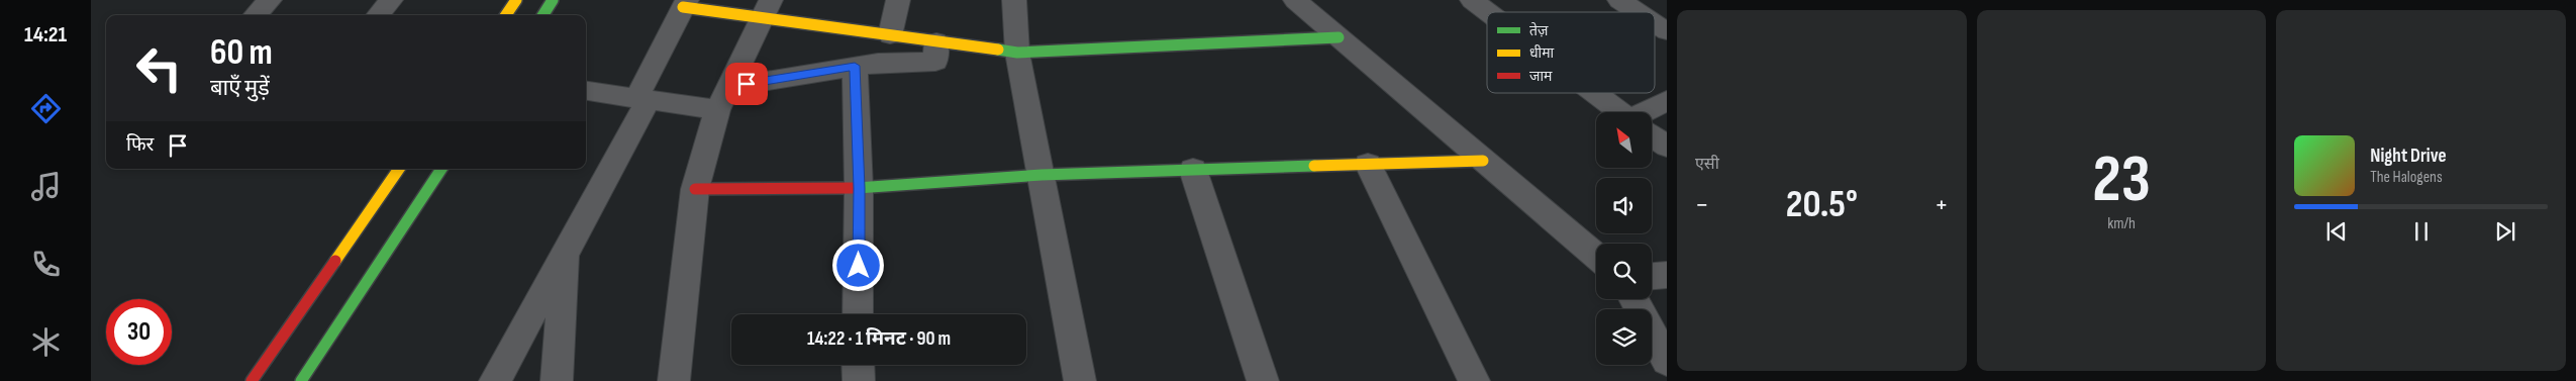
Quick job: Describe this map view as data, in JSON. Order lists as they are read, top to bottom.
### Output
{
  "legend": ["तेज़", "धीमा", "जाम"],
  "north": "top left",
  "page": {
    "tabs": "14:21",
    "tile": [
      "एसी",
      ["23", "km/h"]
    ],
    "turn": ["60 m", "बाएँ मुड़ें"],
    "then": "फिर",
    "song": ["Night Drive", "The Halogens"],
    "heat": ["−", "20.5°", "+"],
    "limit": "30",
    "trip": "14:22 · 1 मिनट · 90 m"
  }
}
